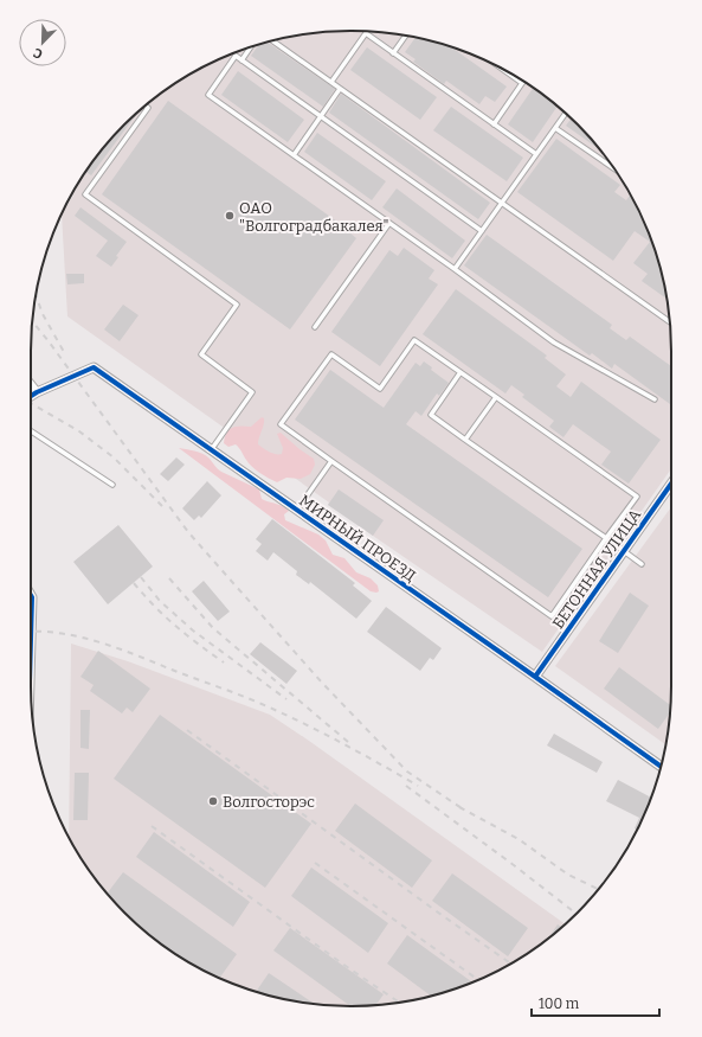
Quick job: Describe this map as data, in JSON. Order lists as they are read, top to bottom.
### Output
{
  "streets": {
    "street": ["МИРНЫЙ ПРОЕЗД", "БЕТОННАЯ УЛИЦА"]
  },
  "crossings": [
    ["МИРНЫЙ ПРОЕЗД", "БЕТОННАЯ УЛИЦА"]
  ],
  "places": ["ОАО \"Волгоградбакалея\"", "Волгосторэс"],
  "scale_bar": "100 m",
  "north": "bottom left"
}
